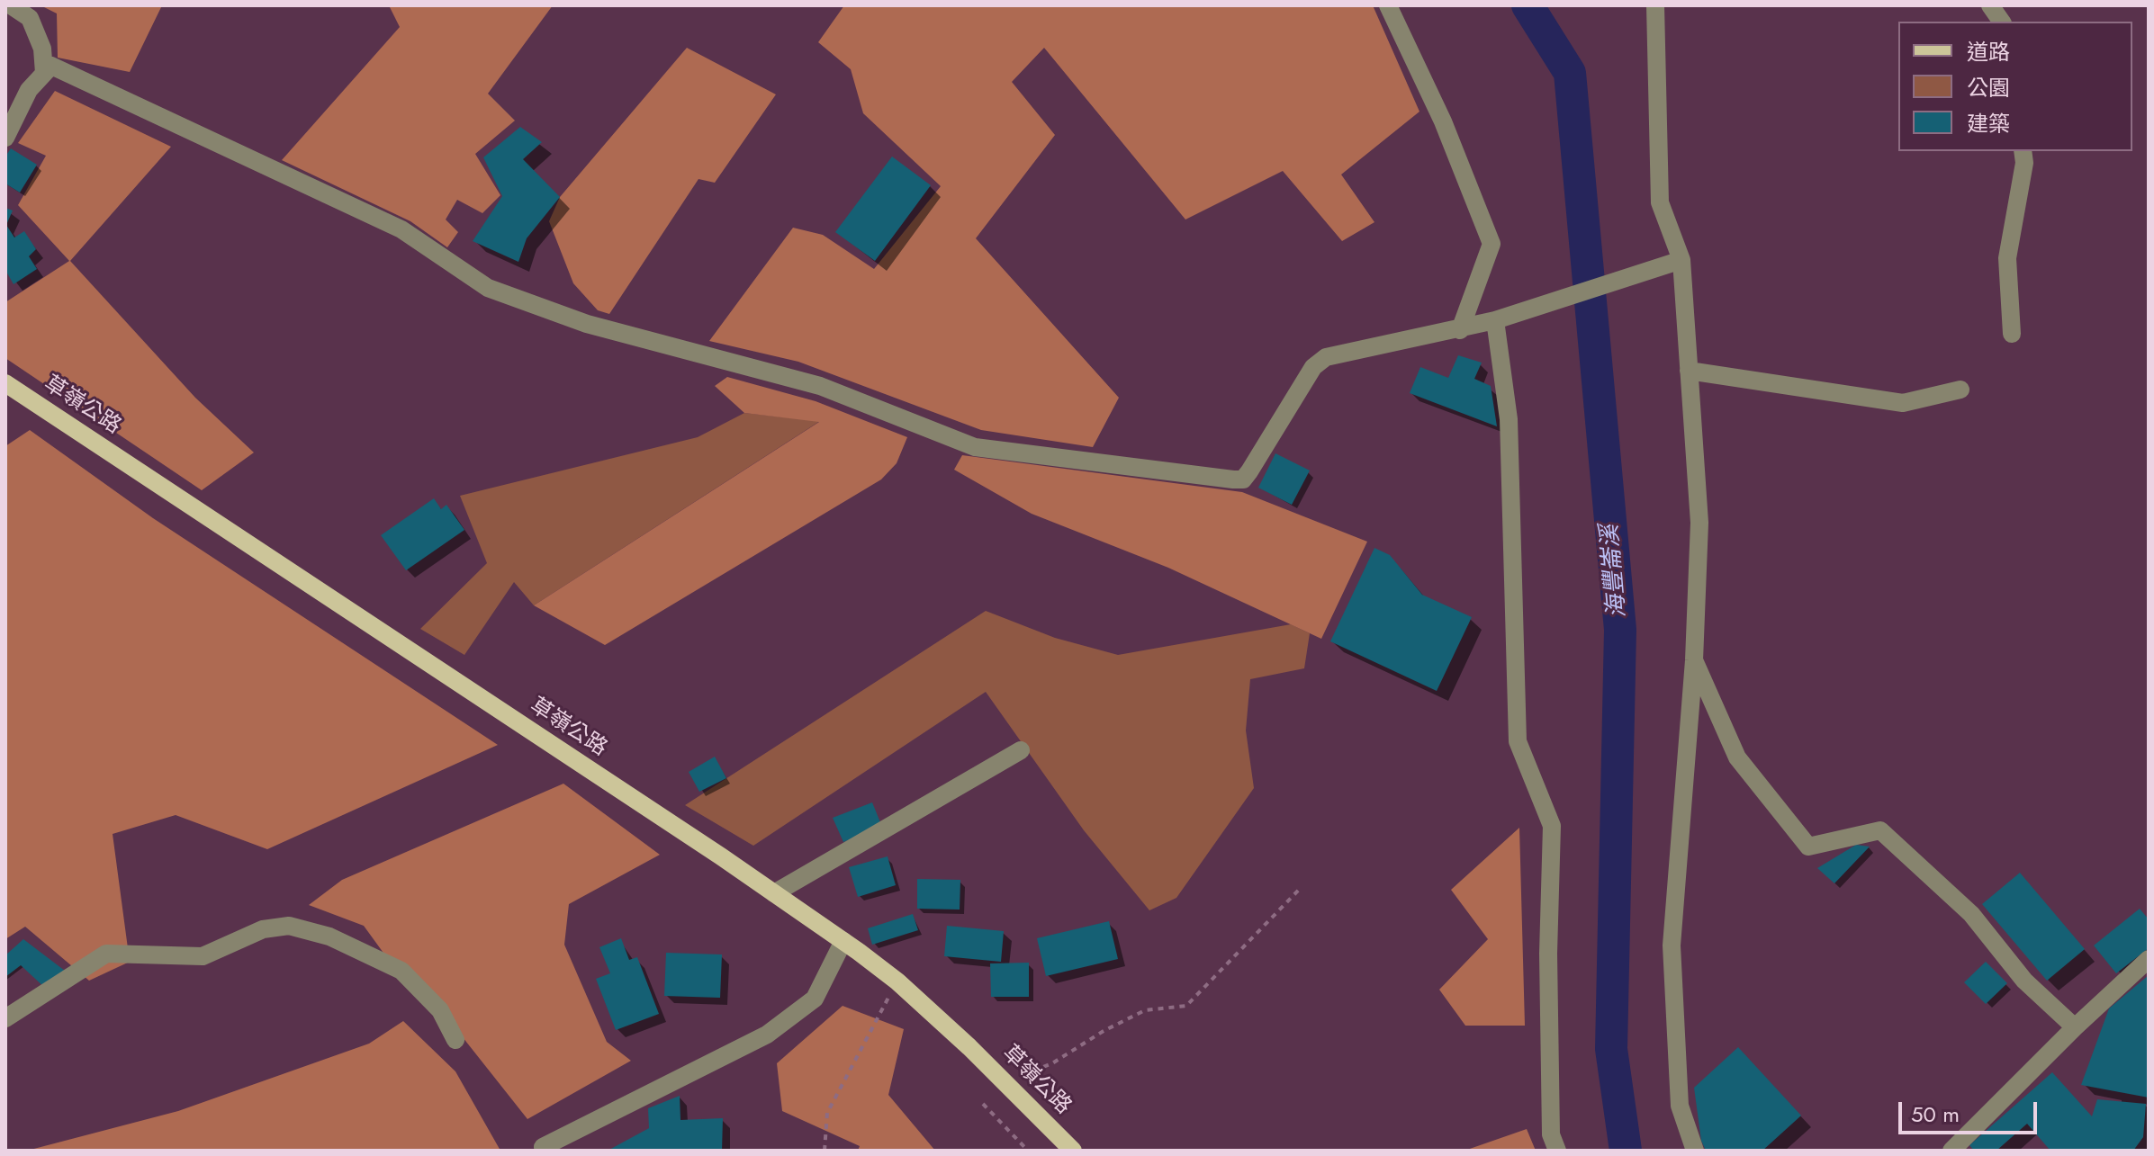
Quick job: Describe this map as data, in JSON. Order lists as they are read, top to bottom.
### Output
{
  "streets": {
    "main road": ["草嶺公路"]
  },
  "water": ["海豐崙溪"],
  "legend": ["道路", "公園", "建築"],
  "scale_bar": "50 m"
}
